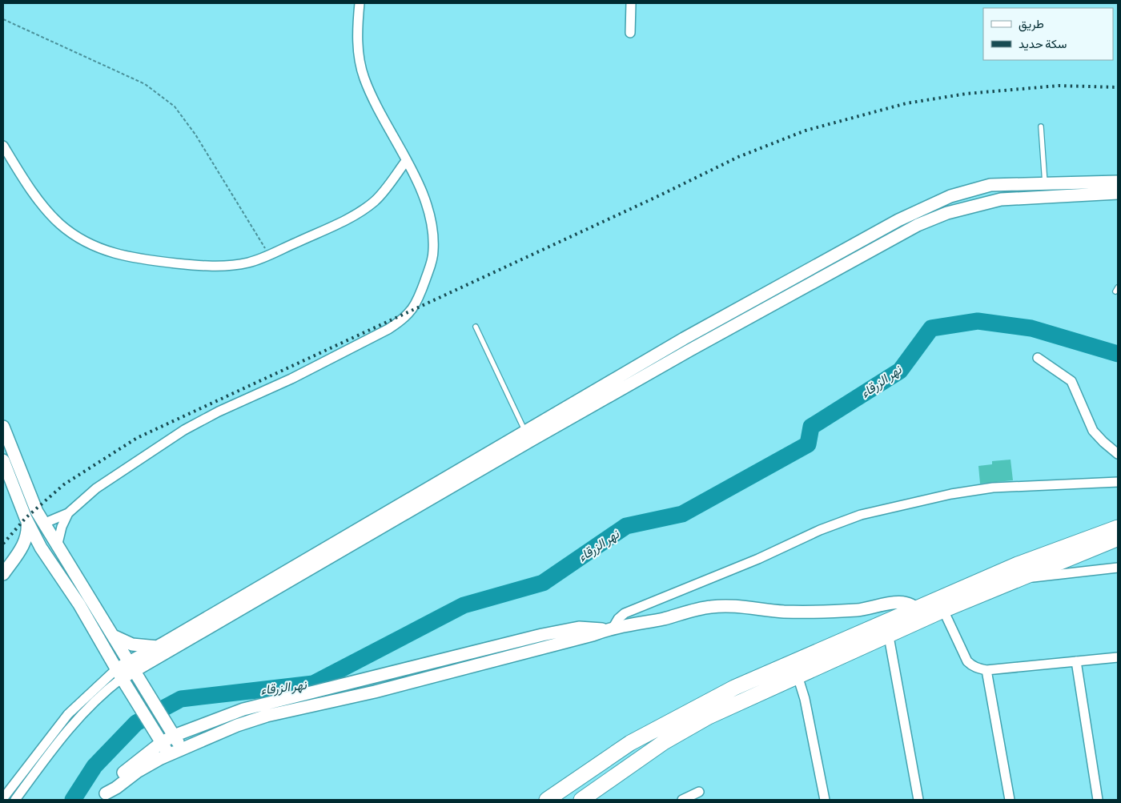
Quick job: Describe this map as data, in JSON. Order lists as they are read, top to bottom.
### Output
{
  "water": ["نهر الزرقاء"],
  "legend": ["طريق", "سكة حديد"]
}
